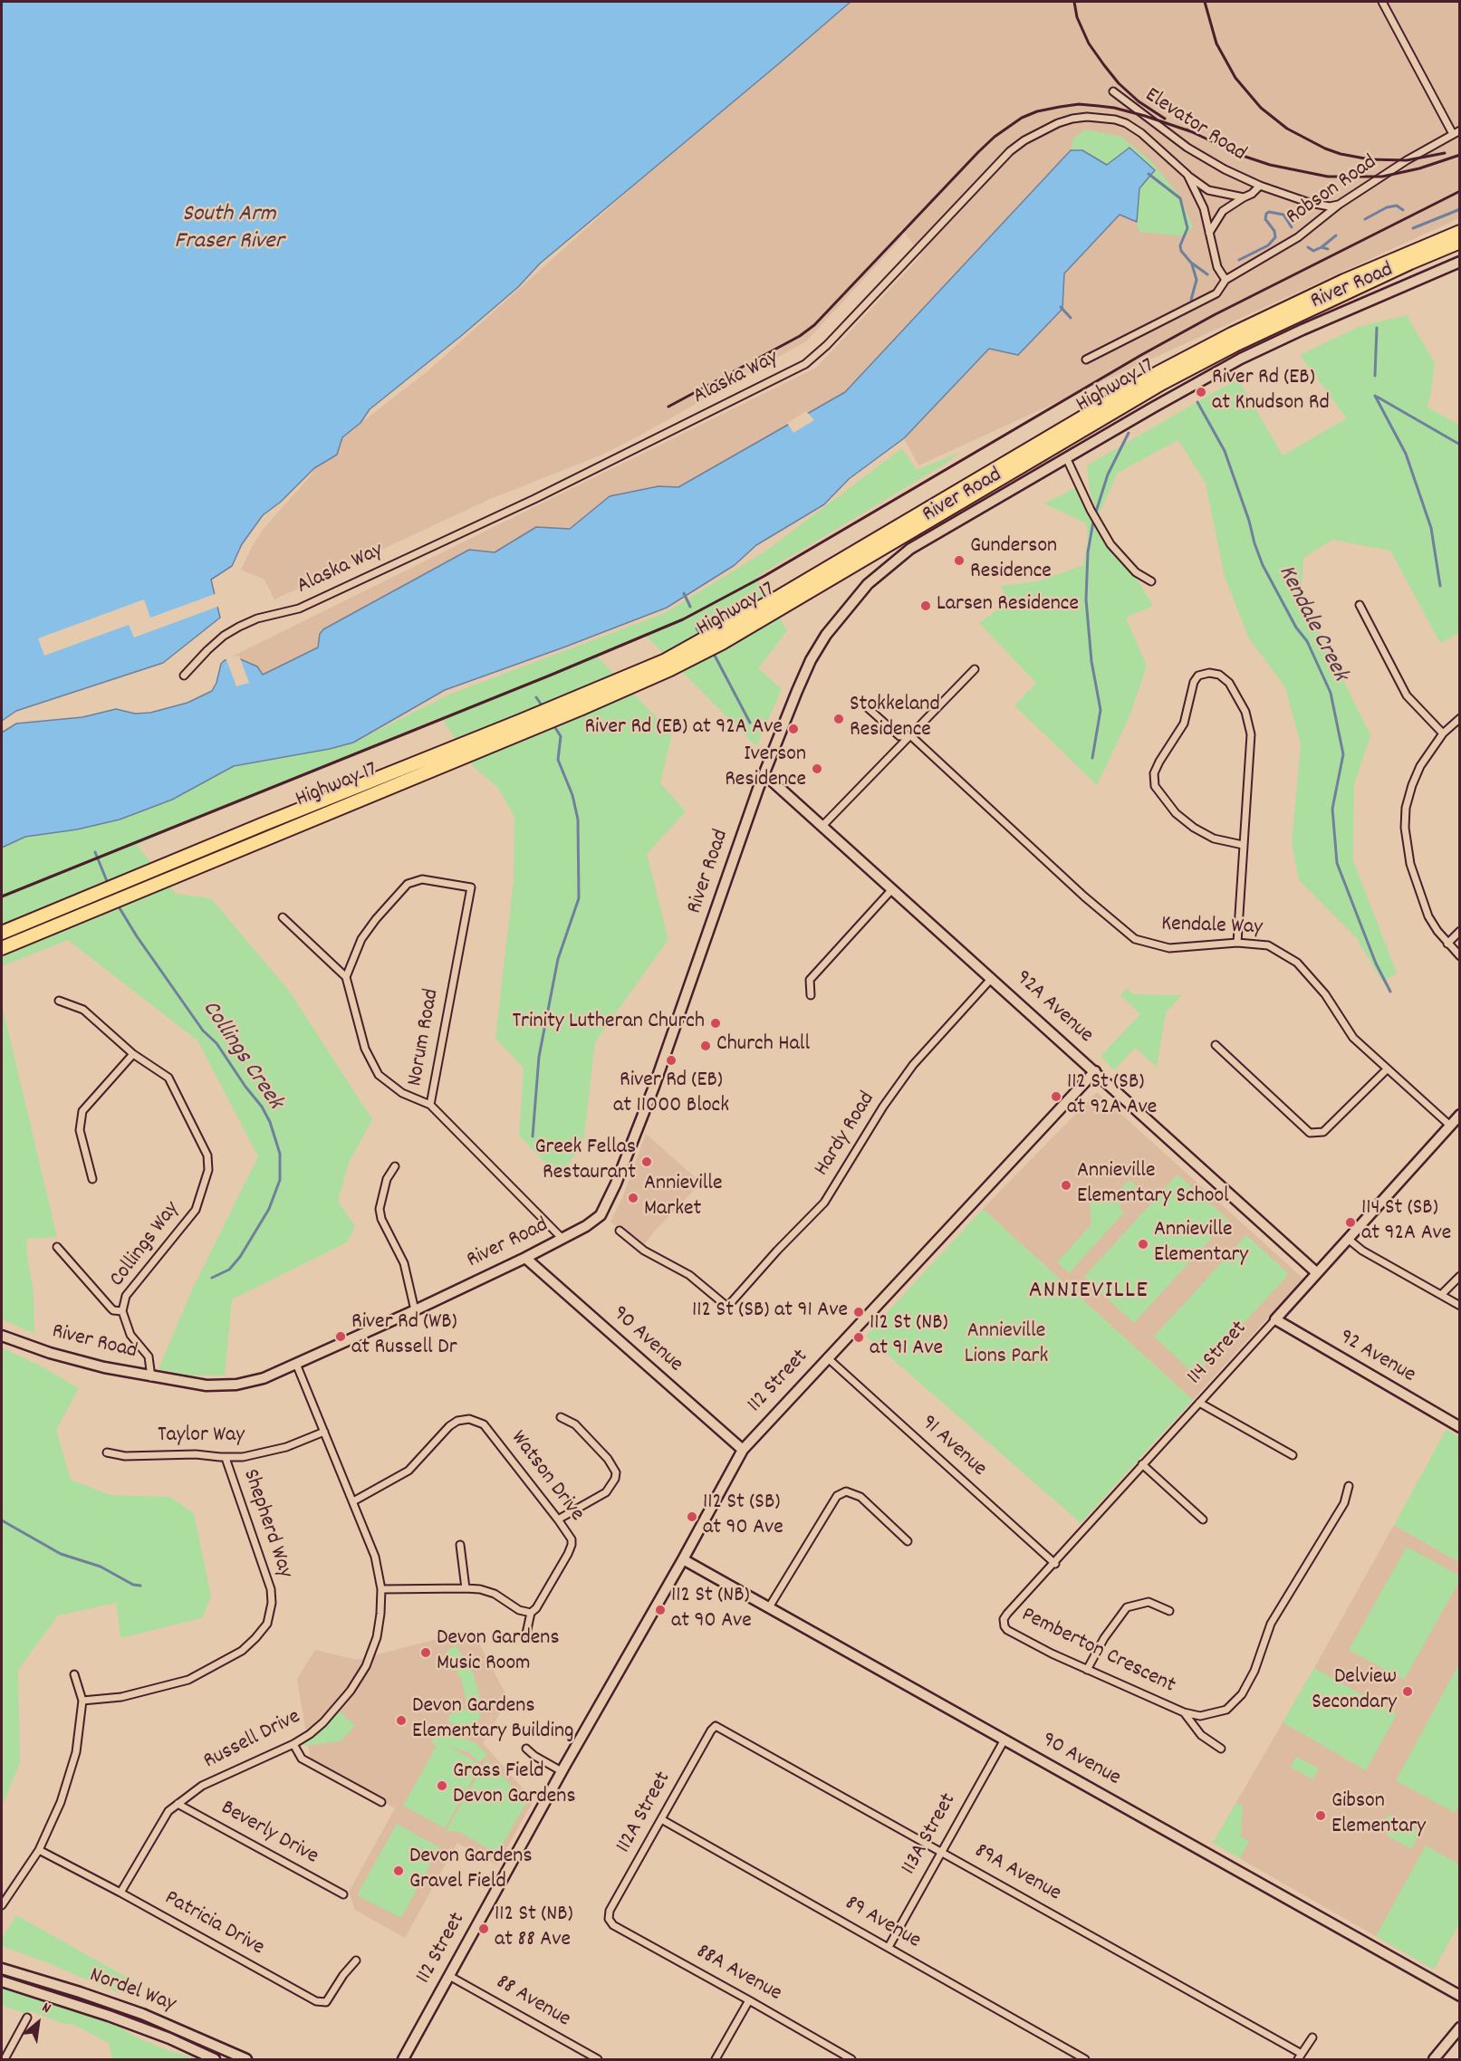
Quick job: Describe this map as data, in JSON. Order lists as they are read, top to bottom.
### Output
{
  "streets": {
    "highway": ["Highway 17"],
    "street": [
      "Elevator Road",
      "Robson Road",
      "River Road",
      "Alaska Way",
      "Kendale Way",
      "92A Avenue",
      "Norum Road",
      "Hardy Road",
      "Collings Way",
      "90 Avenue",
      "114 Street",
      "92 Avenue",
      "112 Street",
      "Taylor Way",
      "91 Avenue",
      "Watson Drive",
      "Shepherd Way",
      "Pemberton Crescent",
      "Russell Drive",
      "112A Street",
      "Beverly Drive",
      "113A Street",
      "89A Avenue",
      "89 Avenue",
      "Patricia Drive",
      "88A Avenue",
      "Nordel Way",
      "88 Avenue"
    ]
  },
  "crossings": [
    ["Elevator Road", "Robson Road"],
    ["Elevator Road", "Alaska Way"],
    ["River Road", "92A Avenue"],
    ["River Road", "Norum Road"],
    ["River Road", "Collings Way"],
    ["River Road", "90 Avenue"],
    ["River Road", "Russell Drive"],
    ["Kendale Way", "114 Street"],
    ["92A Avenue", "Hardy Road"],
    ["92A Avenue", "114 Street"],
    ["92A Avenue", "112 Street"],
    ["90 Avenue", "112 Street"],
    ["90 Avenue", "113A Street"],
    ["114 Street", "92 Avenue"],
    ["114 Street", "91 Avenue"],
    ["114 Street", "Pemberton Crescent"],
    ["112 Street", "91 Avenue"],
    ["112 Street", "88 Avenue"],
    ["Taylor Way", "Shepherd Way"],
    ["Taylor Way", "Russell Drive"],
    ["Watson Drive", "Russell Drive"],
    ["Russell Drive", "Beverly Drive"],
    ["Russell Drive", "Patricia Drive"],
    ["112A Street", "89A Avenue"],
    ["112A Street", "89 Avenue"],
    ["112A Street", "88A Avenue"],
    ["113A Street", "89A Avenue"],
    ["113A Street", "89 Avenue"]
  ],
  "districts": ["ANNIEVILLE"],
  "water": ["South Arm Fraser River", "Kendale Creek", "Collings Creek"],
  "parks": ["Annieville Lions Park"],
  "places": [
    "River Rd (EB) at Knudson Rd",
    "Gunderson Residence",
    "Larsen Residence",
    "Stokkeland Residence",
    "River Rd (EB) at 92A Ave",
    "Iverson Residence",
    "Trinity Lutheran Church",
    "Church Hall",
    "River Rd (EB) at 11000 Block",
    "112 St (SB) at 92A Ave",
    "Greek Fellas Restaurant",
    "Annieville Elementary School",
    "Annieville Market",
    "114 St (SB) at 92A Ave",
    "Annieville Elementary",
    "112 St (SB) at 91 Ave",
    "River Rd (WB) at Russell Dr",
    "112 St (NB) at 91 Ave",
    "112 St (SB) at 90 Ave",
    "112 St (NB) at 90 Ave",
    "Devon Gardens Music Room",
    "Delview Secondary",
    "Devon Gardens Elementary Building",
    "Grass Field Devon Gardens",
    "Gibson Elementary",
    "Devon Gardens Gravel Field",
    "112 St (NB) at 88 Ave"
  ],
  "north": "top right"
}
